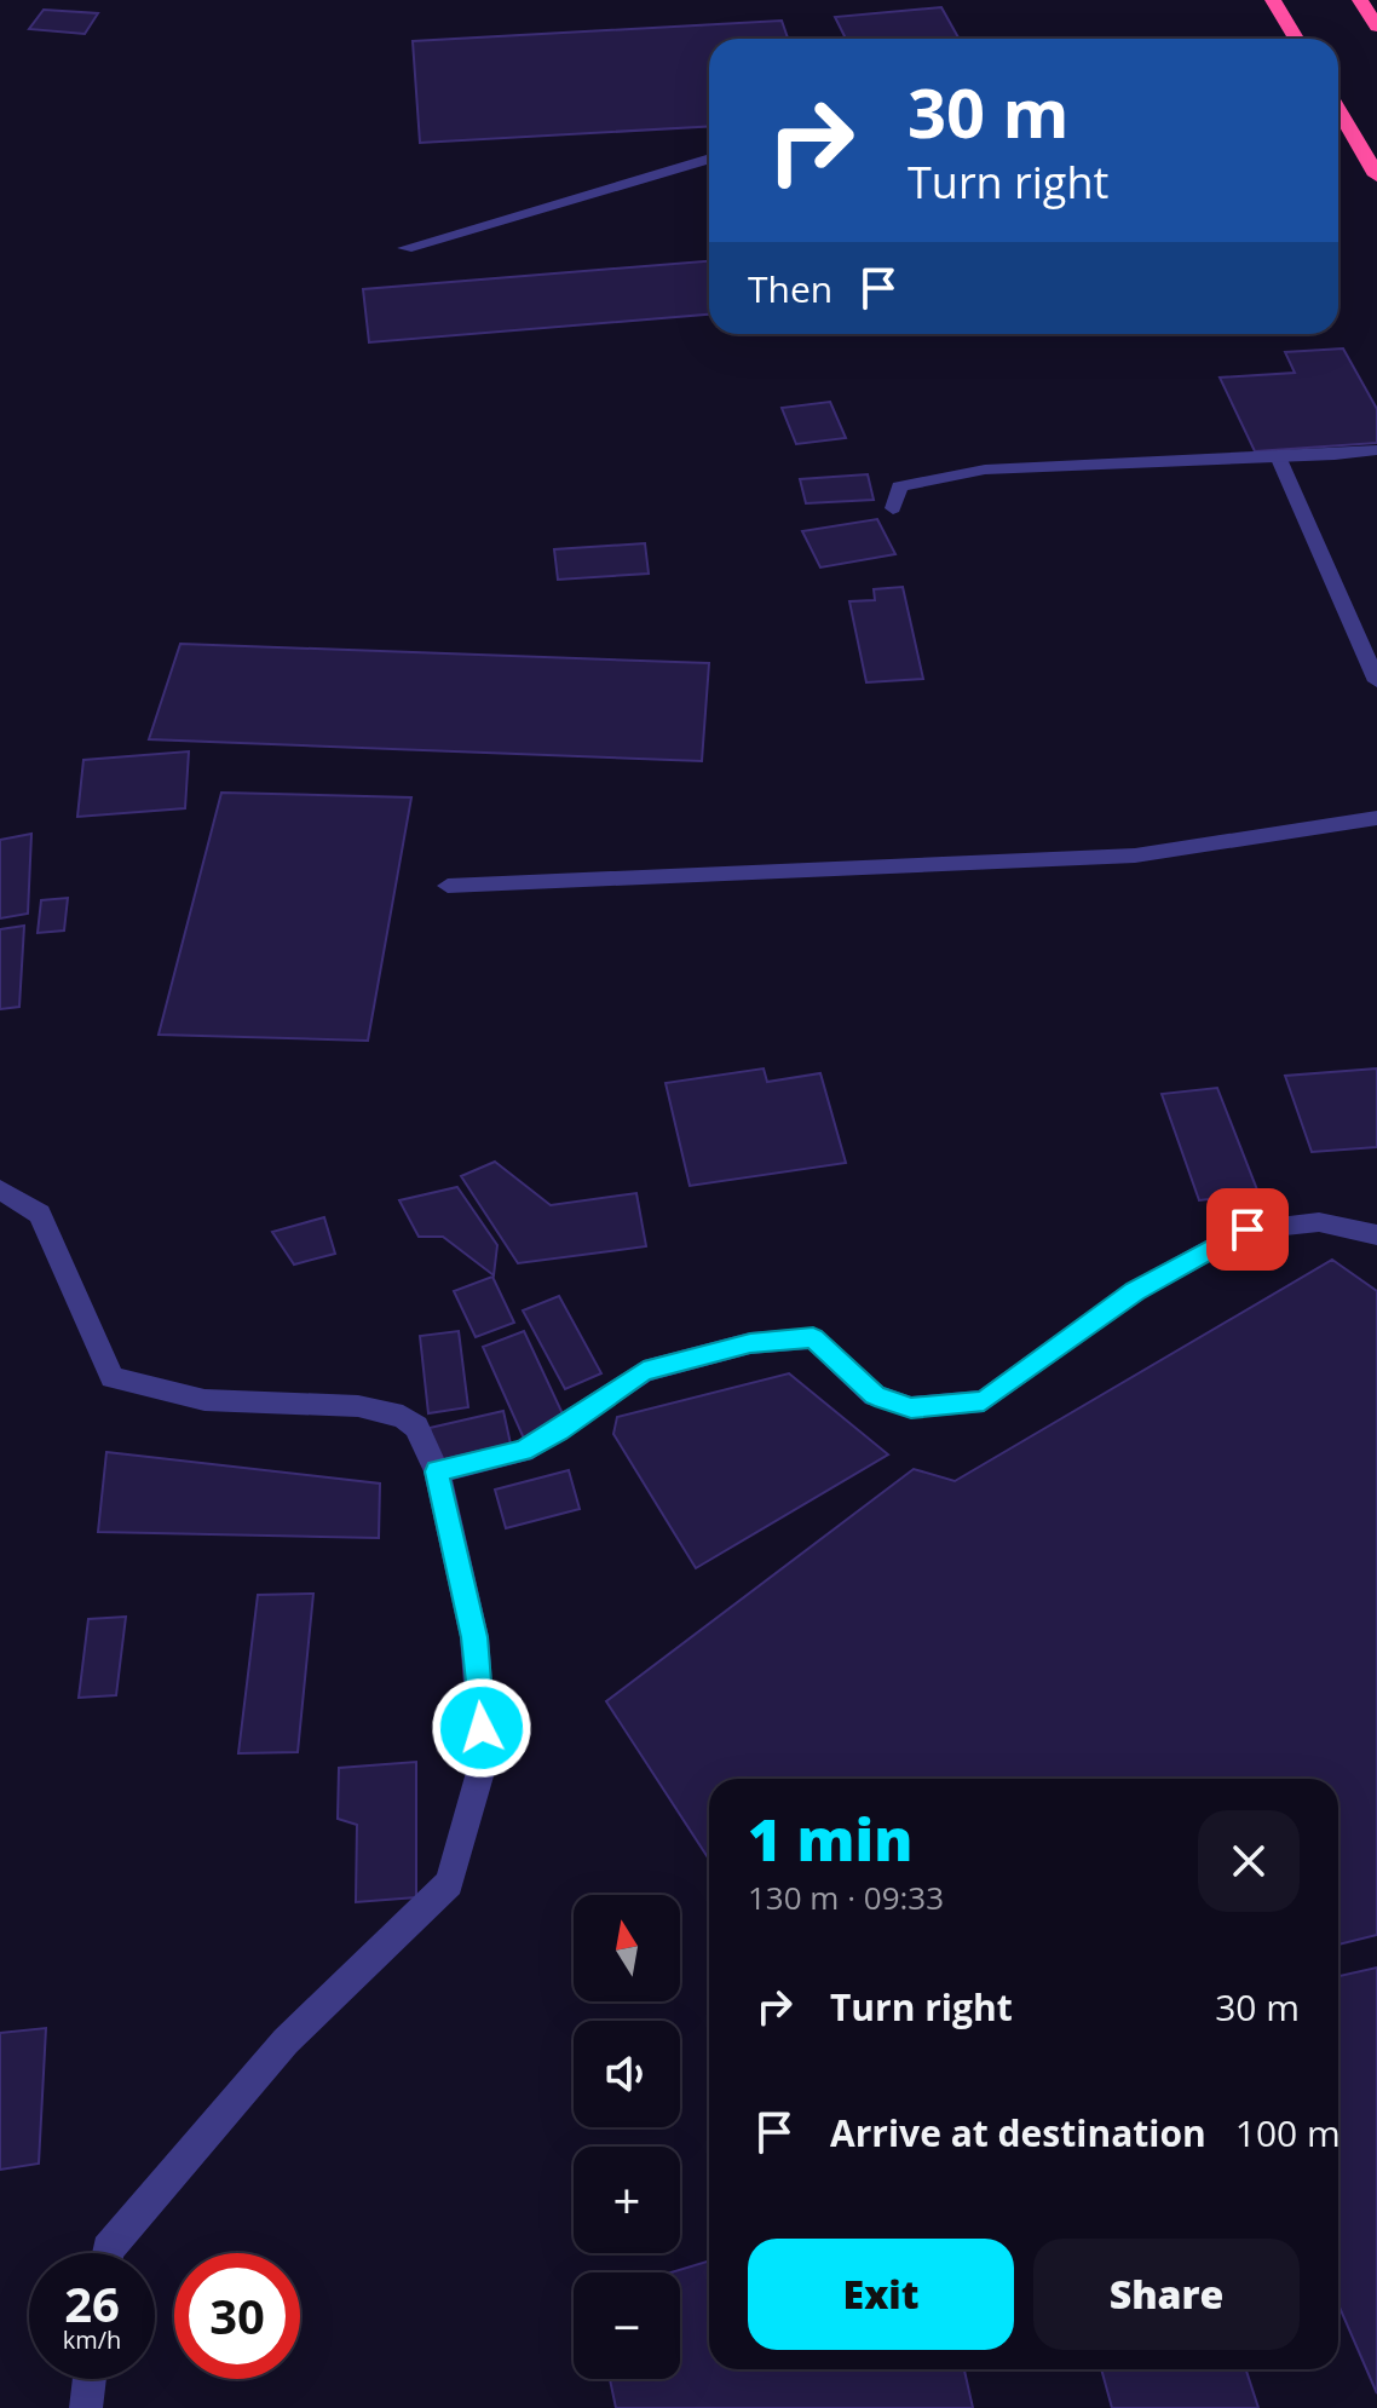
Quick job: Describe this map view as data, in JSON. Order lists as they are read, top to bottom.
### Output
{
  "north": "top",
  "page": {
    "turn": ["30 m", "Turn right"],
    "then": "Then",
    "heading": ["1 min", "130 m · 09:33"],
    "map_buttons": ["+", "−"],
    "list": [
      {
        "name": "Turn right",
        "value": "30 m"
      },
      {
        "name": "Arrive at destination",
        "value": "100 m"
      }
    ],
    "buttons": ["Exit", "Share"],
    "speed": "26 km/h",
    "limit": "30"
  }
}
